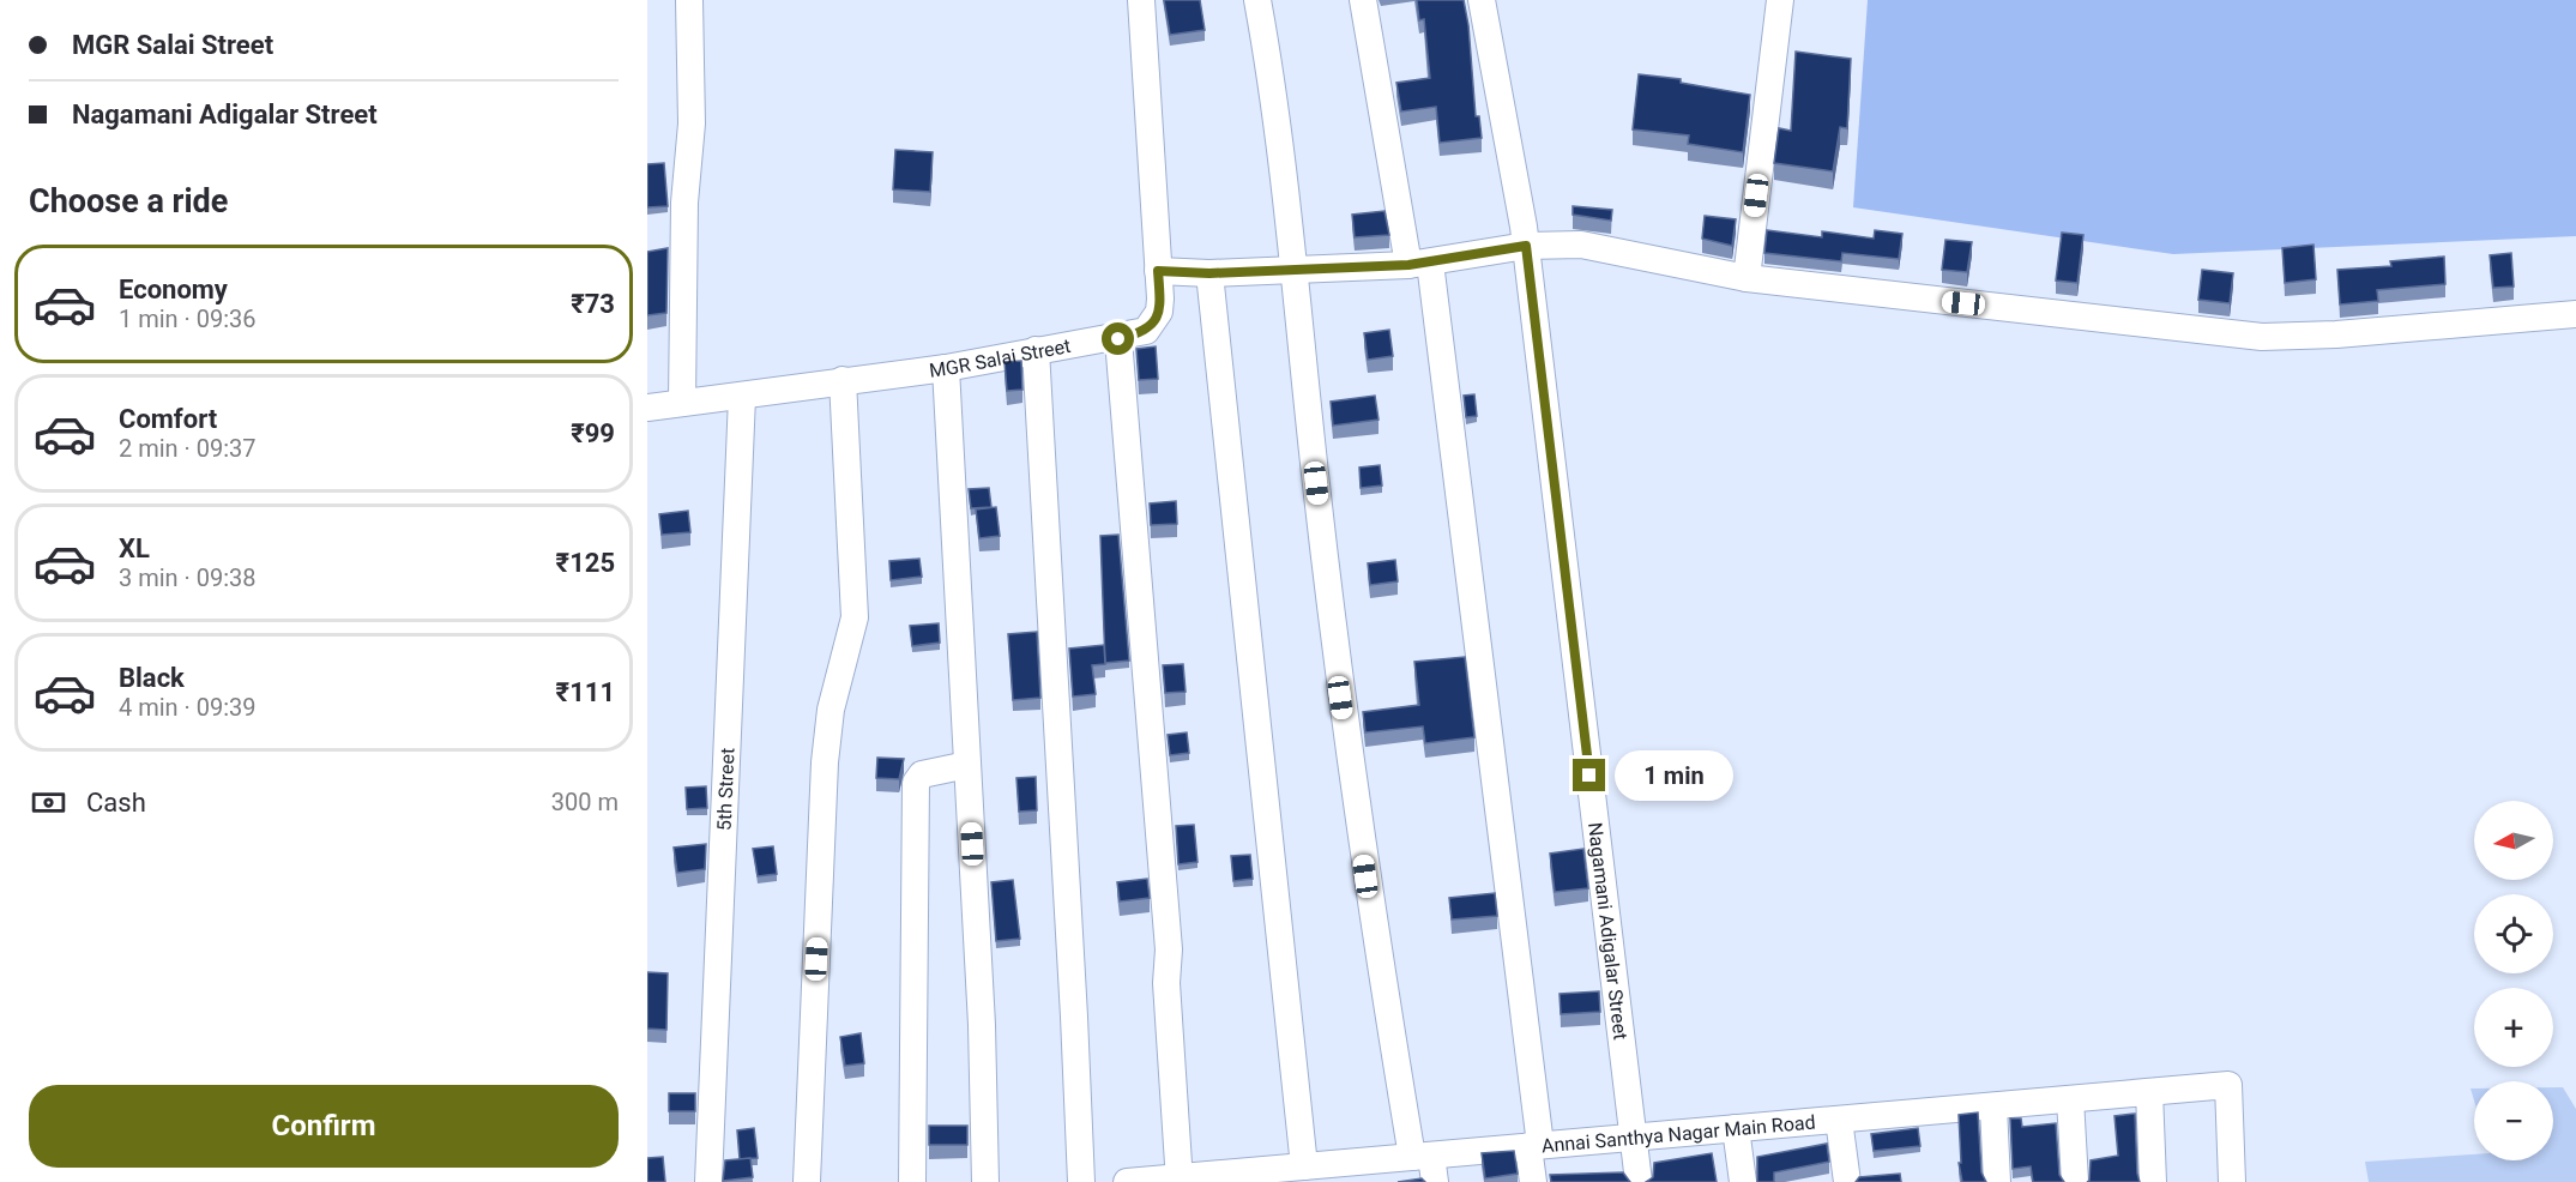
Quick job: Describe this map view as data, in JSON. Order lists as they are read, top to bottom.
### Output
{
  "streets": {
    "street": [
      "MGR Salai Street",
      "5th Street",
      "Nagamani Adigalar Street",
      "Annai Santhya Nagar Main Road"
    ]
  },
  "crossings": [
    ["MGR Salai Street", "5th Street"],
    ["Nagamani Adigalar Street", "Annai Santhya Nagar Main Road"]
  ],
  "north": "left",
  "page": {
    "banner": ["MGR Salai Street", "Nagamani Adigalar Street"],
    "heading": "Choose a ride",
    "list": [
      {
        "name": "Economy",
        "note": "1 min · 09:36",
        "value": "₹73"
      },
      {
        "name": "Comfort",
        "note": "2 min · 09:37",
        "value": "₹99"
      },
      {
        "name": "XL",
        "note": "3 min · 09:38",
        "value": "₹125"
      },
      {
        "name": "Black",
        "note": "4 min · 09:39",
        "value": "₹111"
      }
    ],
    "bubble": "1 min",
    "pay": ["Cash", "300 m"],
    "map_buttons": ["+", "−"],
    "buttons": "Confirm"
  }
}
